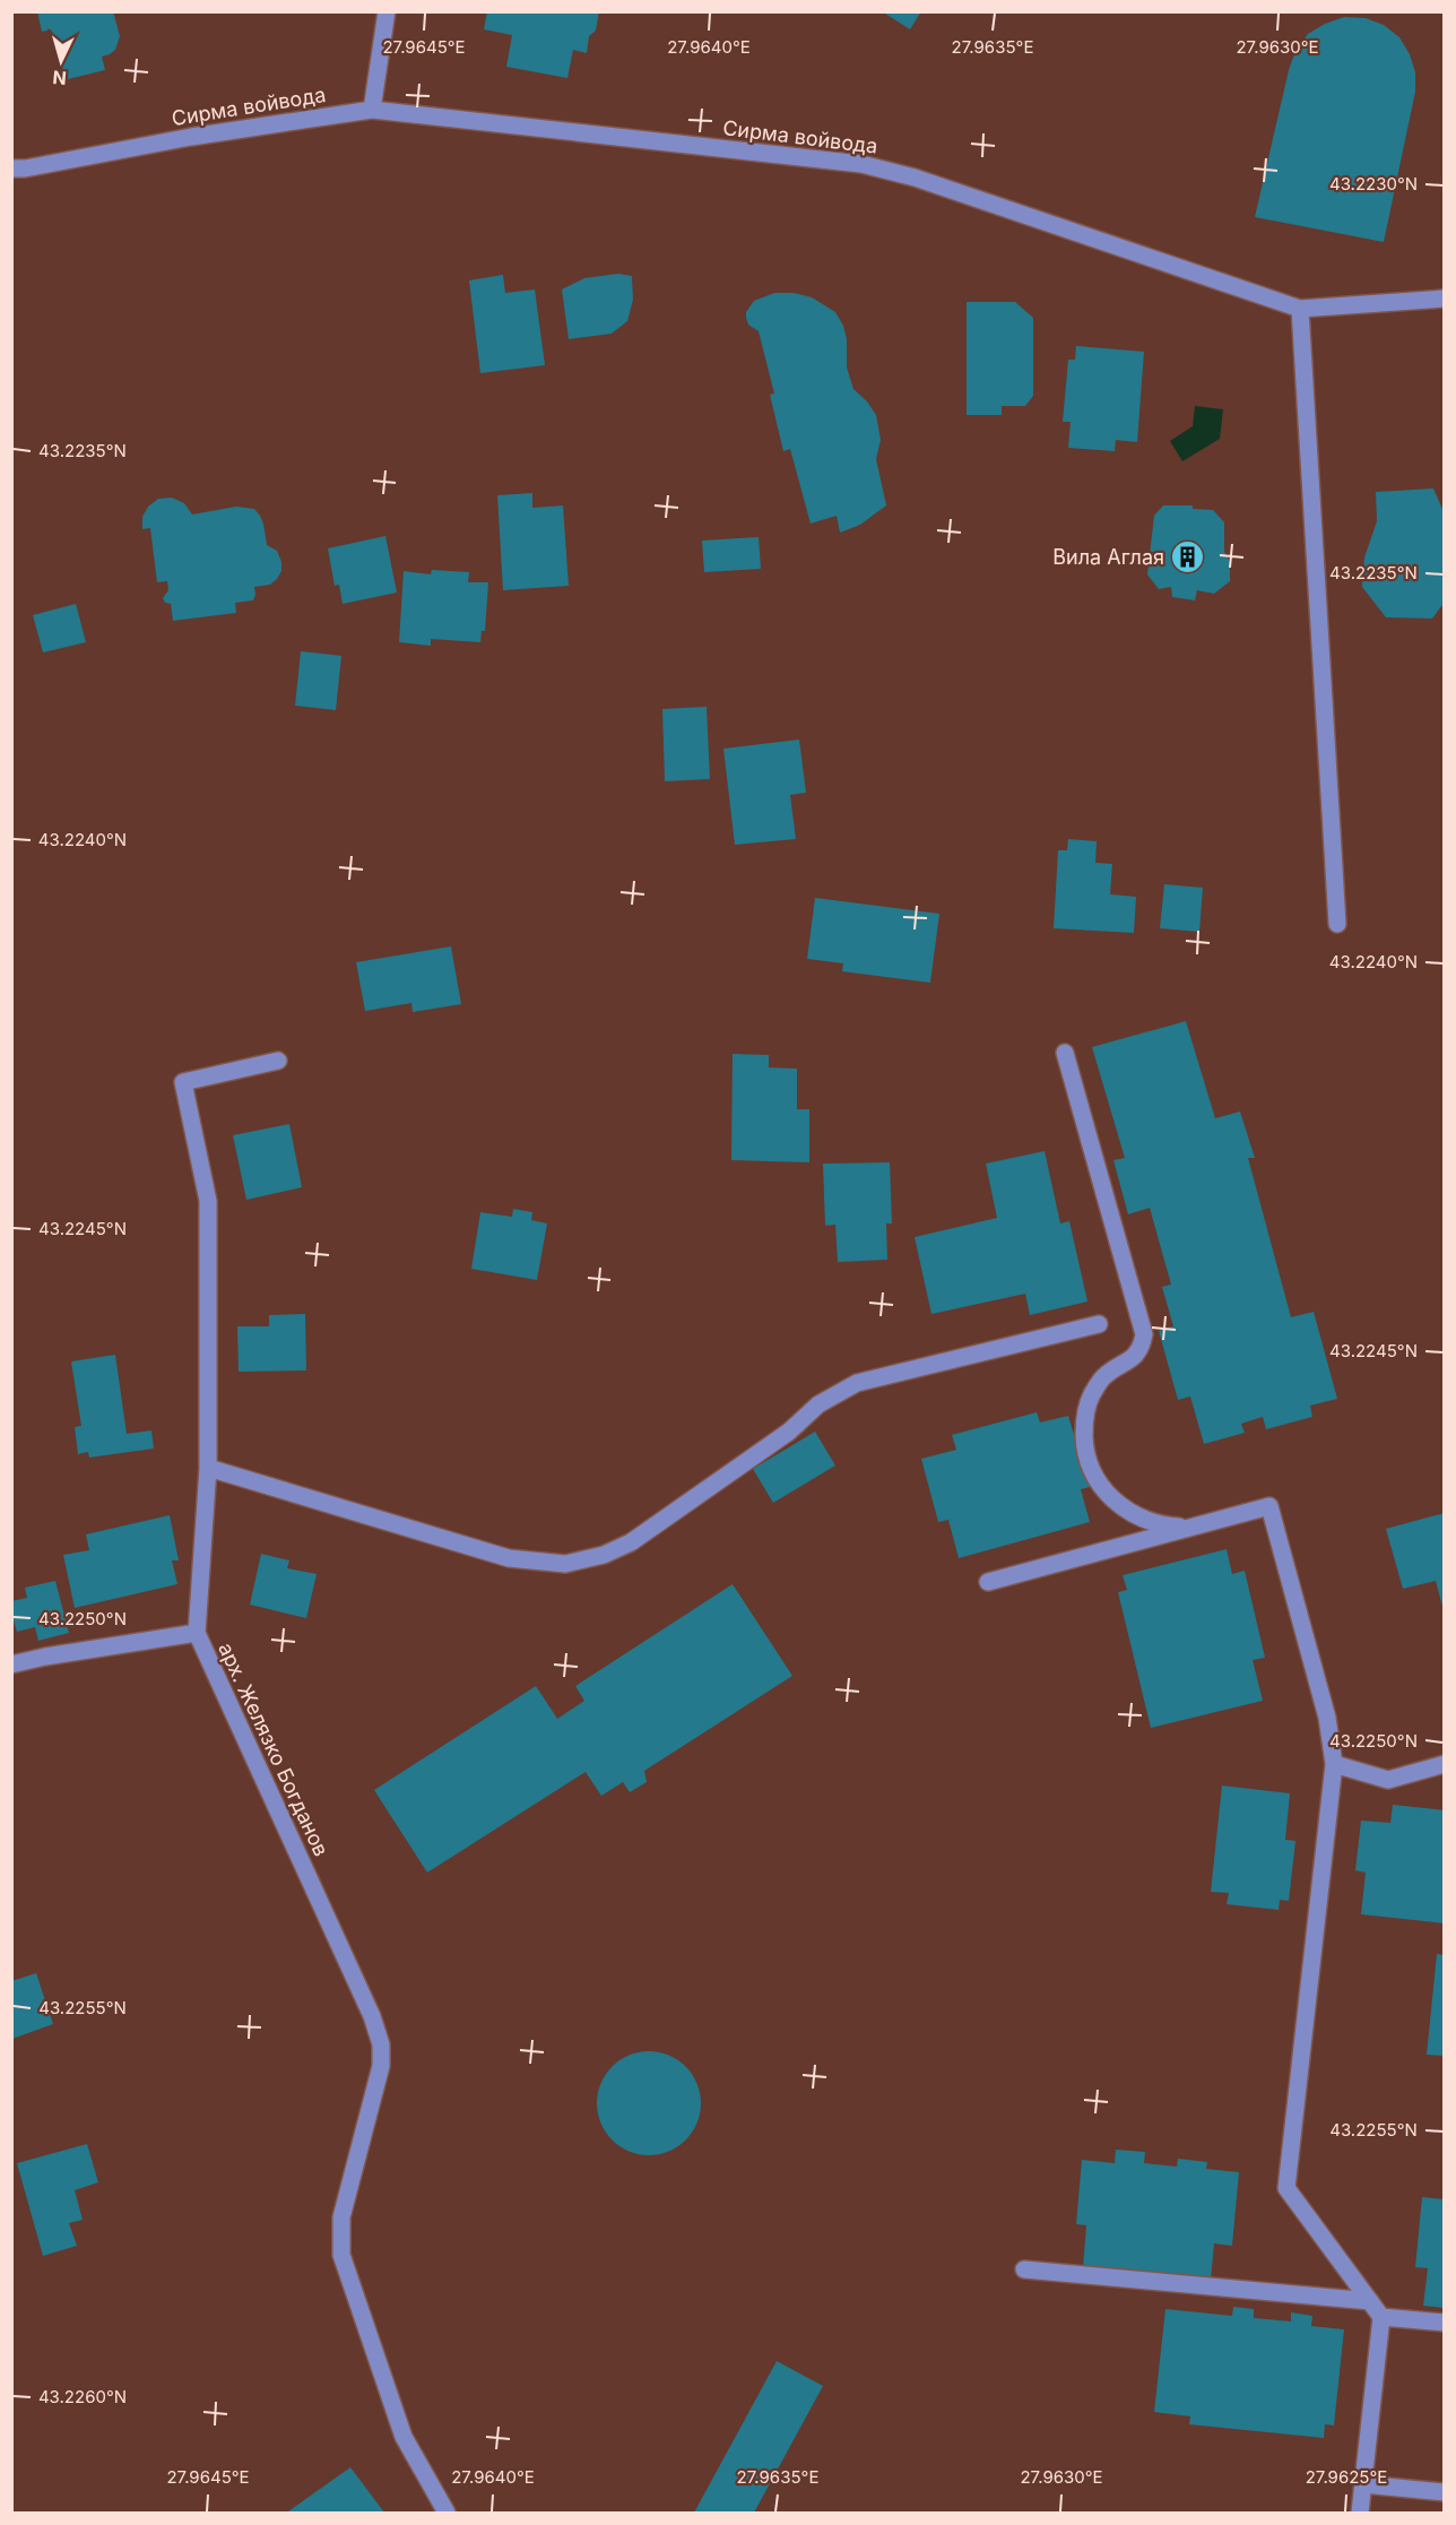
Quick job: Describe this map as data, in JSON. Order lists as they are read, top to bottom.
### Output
{
  "streets": {
    "street": ["Сирма войвода", "арх. Желязко Богданов"]
  },
  "places": {
    "building": ["Вила Аглая"]
  },
  "north": "bottom",
  "coordinates": [
    "27.9645°E",
    "27.9640°E",
    "27.9635°E",
    "27.9630°E",
    "43.2230°N",
    "43.2235°N",
    "43.2240°N",
    "43.2245°N",
    "43.2250°N",
    "43.2255°N",
    "43.2260°N",
    "27.9625°E"
  ]
}
